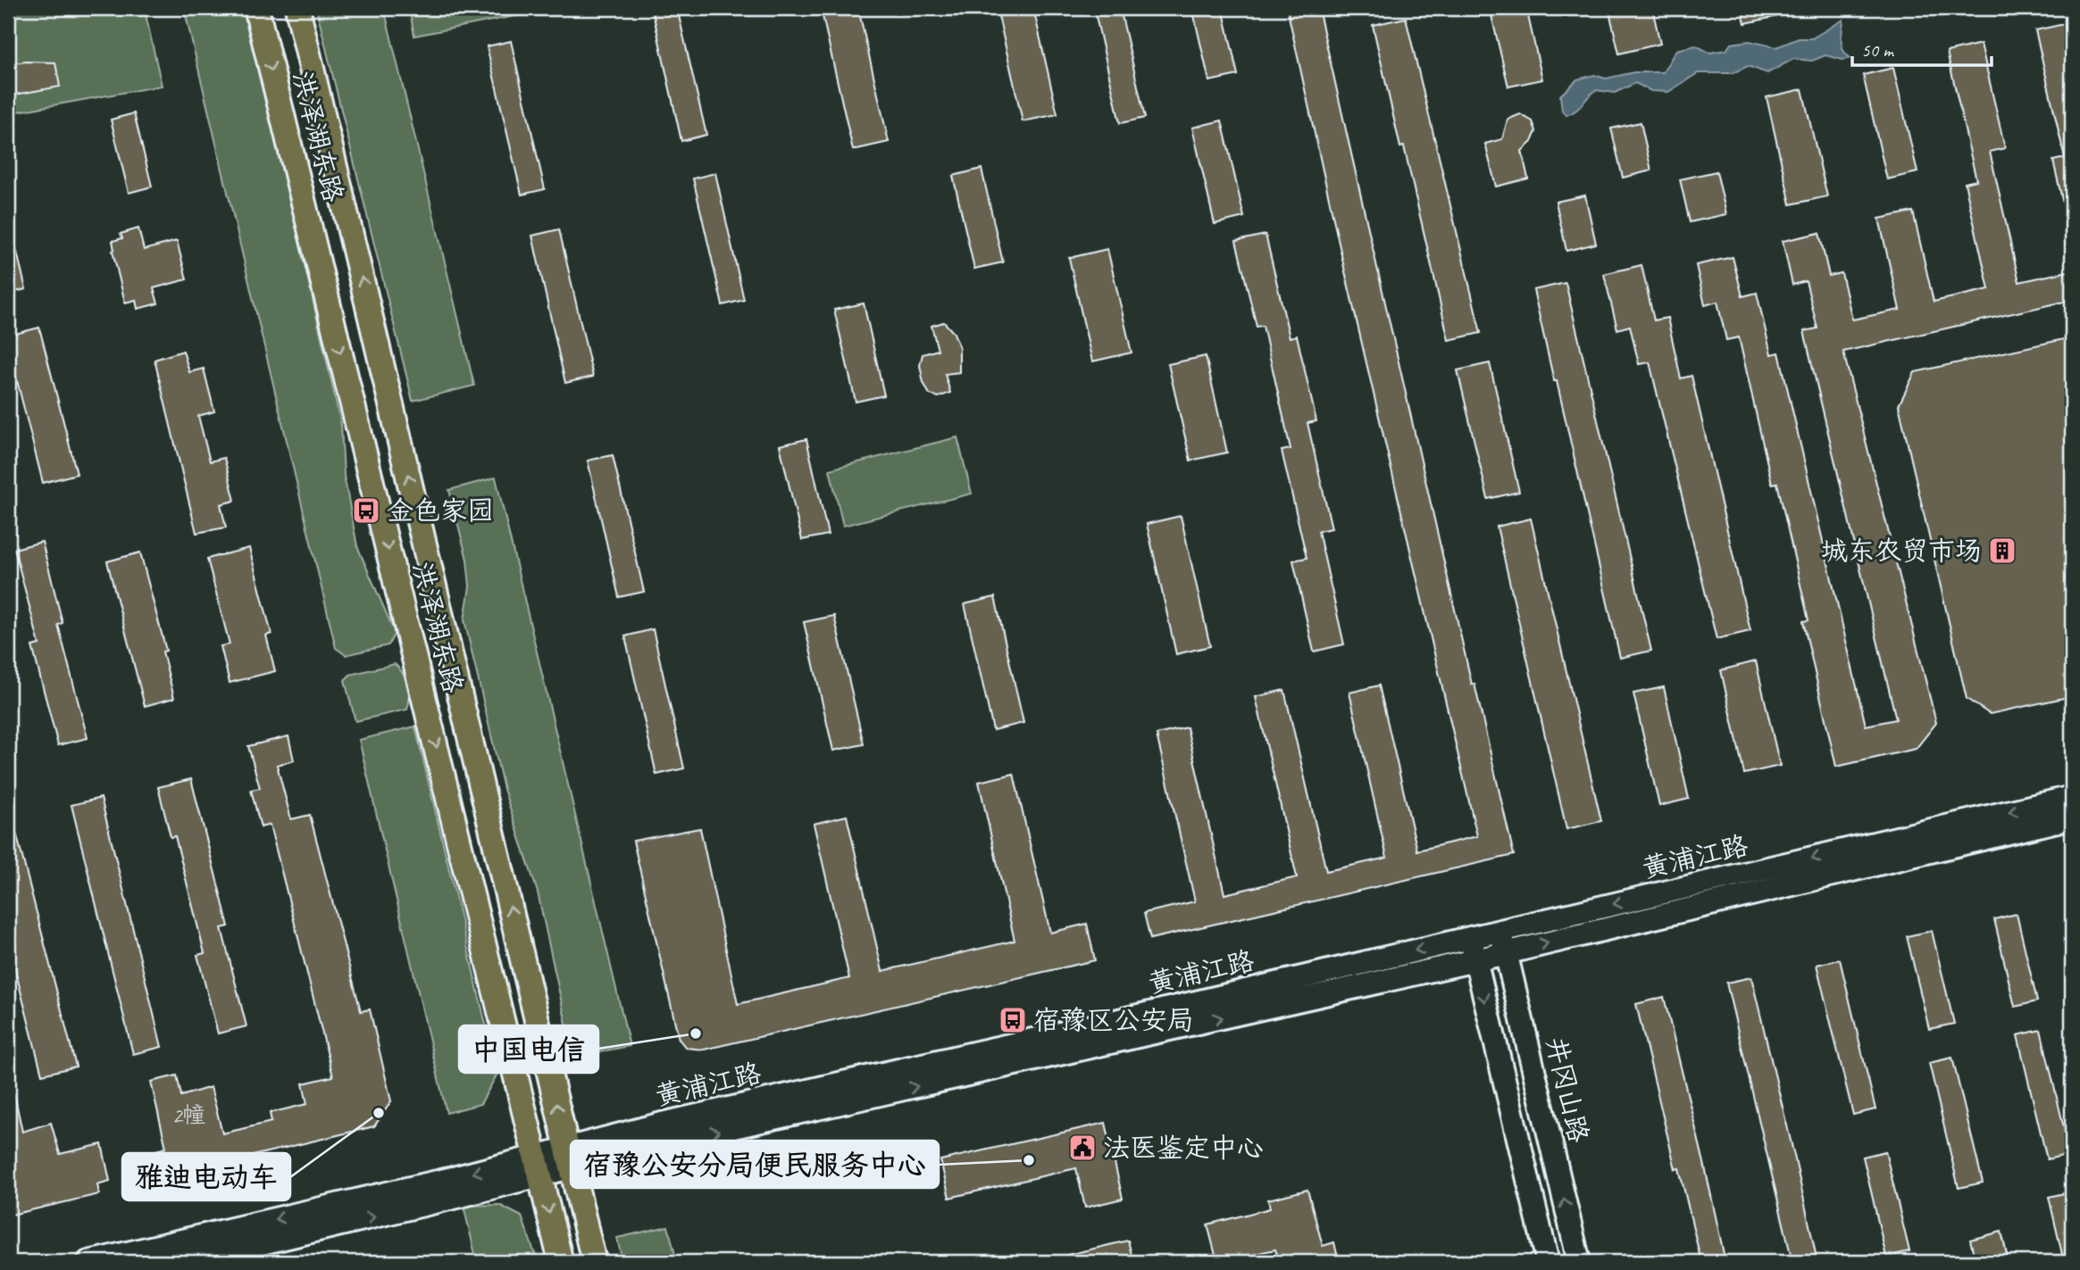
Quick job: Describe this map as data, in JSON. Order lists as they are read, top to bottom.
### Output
{
  "streets": {
    "main road": ["洪泽湖东路"],
    "street": ["黄浦江路", "井冈山路"]
  },
  "crossings": [
    ["洪泽湖东路", "黄浦江路"],
    ["黄浦江路", "井冈山路"]
  ],
  "places": {
    "bus stop": ["金色家园", "宿豫区公安局"],
    "building": ["城东农贸市场"],
    "other": ["中国电信", "雅迪电动车", "宿豫公安分局便民服务中心"],
    "public building": ["法医鉴定中心"]
  },
  "house_numbers": ["2幢"],
  "scale_bar": "50 m"
}
